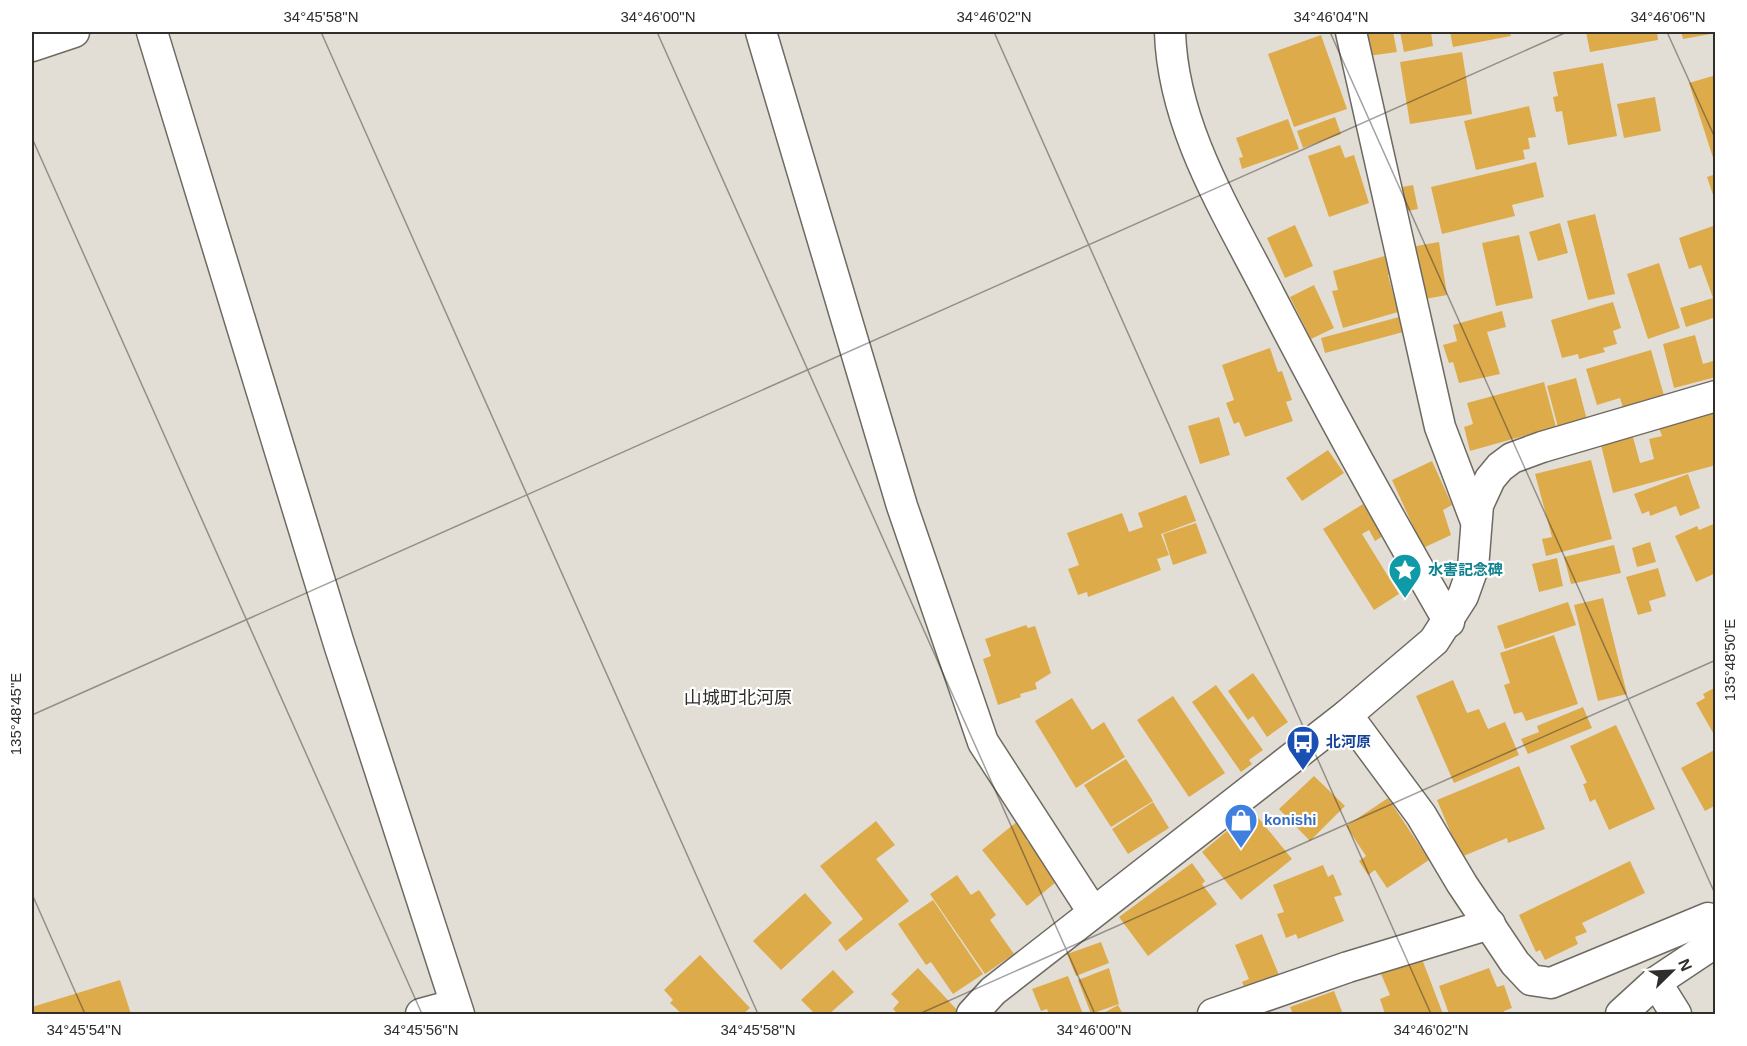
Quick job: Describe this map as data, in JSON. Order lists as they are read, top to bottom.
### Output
{
  "districts": ["山城町北河原"],
  "places": {
    "place": ["水害記念碑"],
    "bus stop": ["北河原"],
    "shop": ["konishi"]
  },
  "north": "top right",
  "coordinates": [
    "34°45'58\"N",
    "34°46'00\"N",
    "34°46'02\"N",
    "34°46'04\"N",
    "34°46'06\"N",
    "135°48'50\"E",
    "135°48'45\"E",
    "34°45'54\"N",
    "34°45'56\"N"
  ]
}
